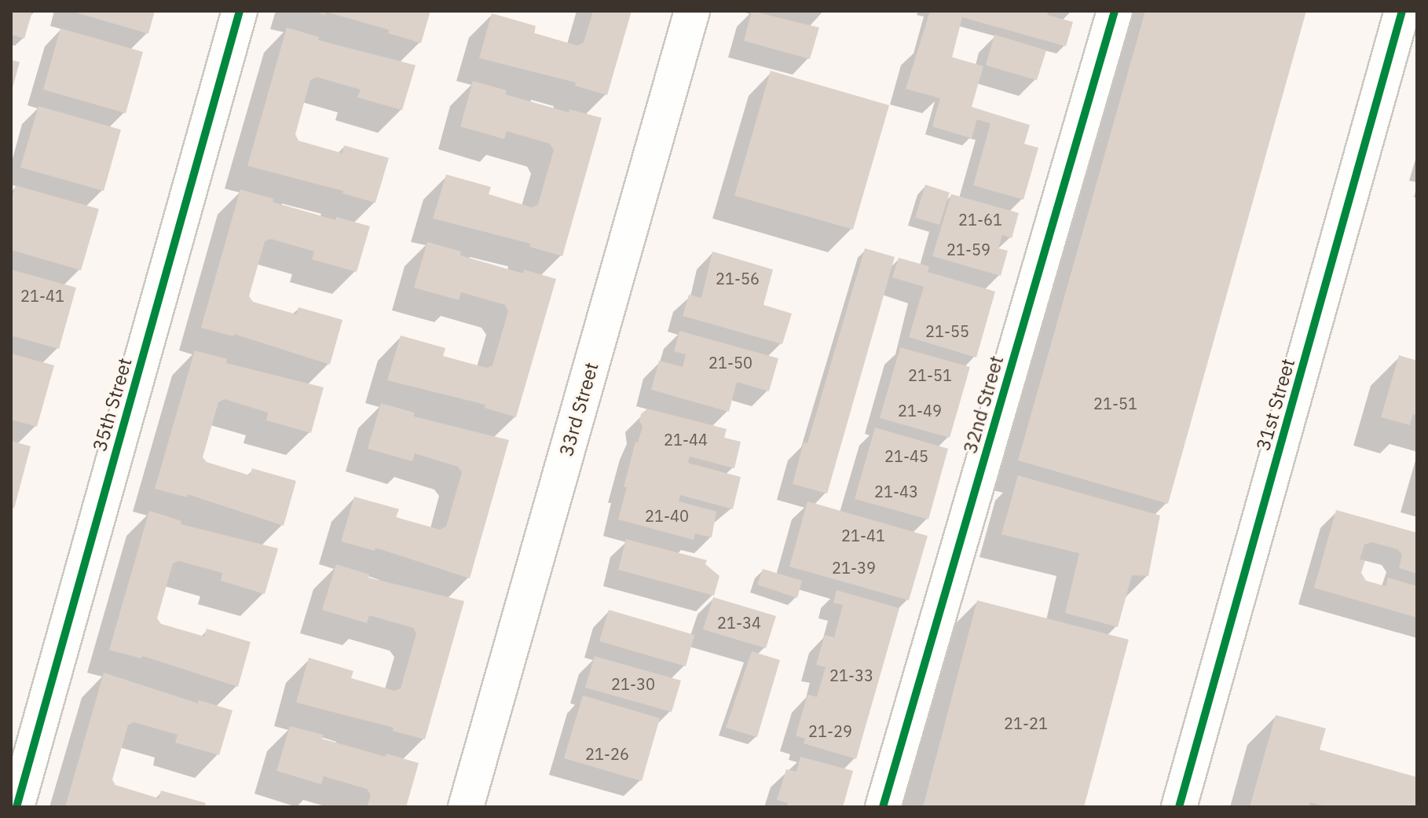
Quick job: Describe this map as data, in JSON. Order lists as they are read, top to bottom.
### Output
{
  "streets": {
    "street": [
      "35th Street",
      "32nd Street",
      "31st Street",
      "33rd Street"
    ]
  },
  "house_numbers": [
    "21-61",
    "21-59",
    "21-56",
    "21-41",
    "21-55",
    "21-50",
    "21-51",
    "21-51",
    "21-49",
    "21-44",
    "21-45",
    "21-43",
    "21-40",
    "21-41",
    "21-39",
    "21-34",
    "21-33",
    "21-30",
    "21-21",
    "21-29",
    "21-26"
  ]
}
